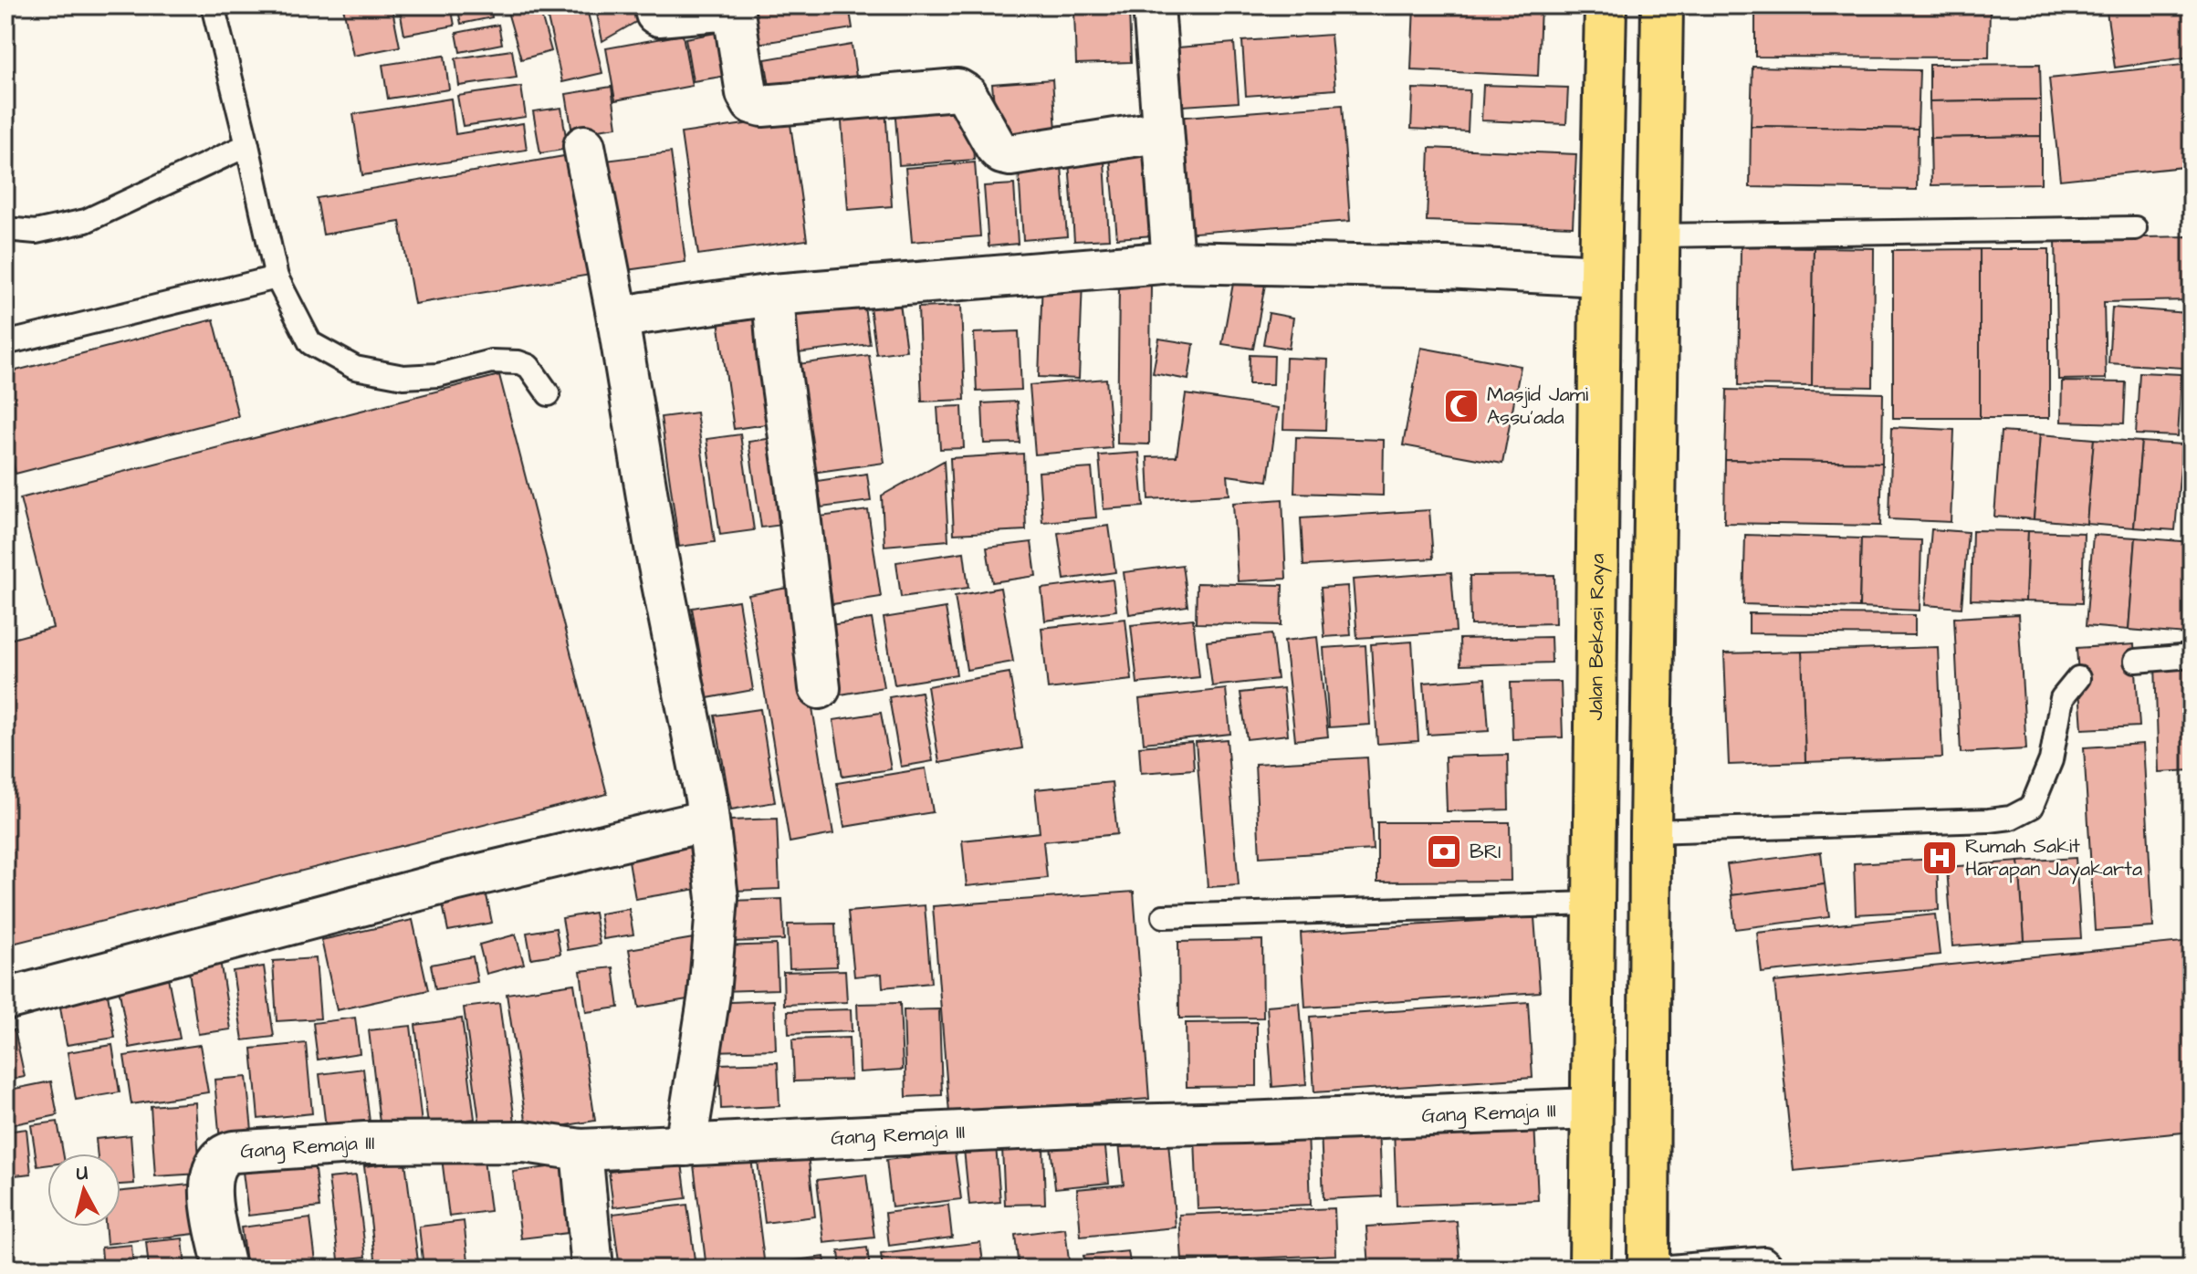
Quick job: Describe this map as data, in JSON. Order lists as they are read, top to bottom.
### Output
{
  "streets": {
    "main road": ["Jalan Bekasi Raya"],
    "street": ["Gang Remaja III"]
  },
  "crossings": [
    ["Jalan Bekasi Raya", "Gang Remaja III"]
  ],
  "places": {
    "mosque": ["Masjid Jami Assu'ada"],
    "bank": ["BRI"],
    "hospital": ["Rumah Sakit Harapan Jayakarta"]
  },
  "north": "top"
}
